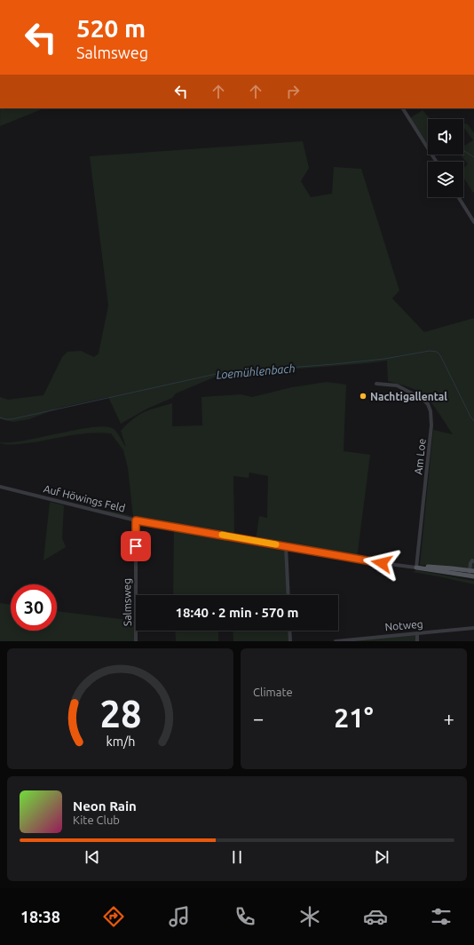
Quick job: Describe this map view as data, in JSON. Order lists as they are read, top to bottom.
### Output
{
  "streets": {
    "main road": ["Auf Höwings Feld"],
    "street": ["Am Loe", "Salmsweg", "Notweg"]
  },
  "crossings": [
    ["Am Loe", "Auf Höwings Feld"],
    ["Auf Höwings Feld", "Salmsweg"]
  ],
  "water": ["Loemühlenbach"],
  "places": ["Nachtigallental"],
  "page": {
    "turn": ["520 m", "Salmsweg"],
    "limit": "30",
    "trip": "18:40 · 2 min · 570 m",
    "tile": "Climate",
    "heat": ["−", "21°", "+"],
    "song": ["Neon Rain", "Kite Club"],
    "tabs": "18:38",
    "gauge": ["28", "km/h"]
  }
}
